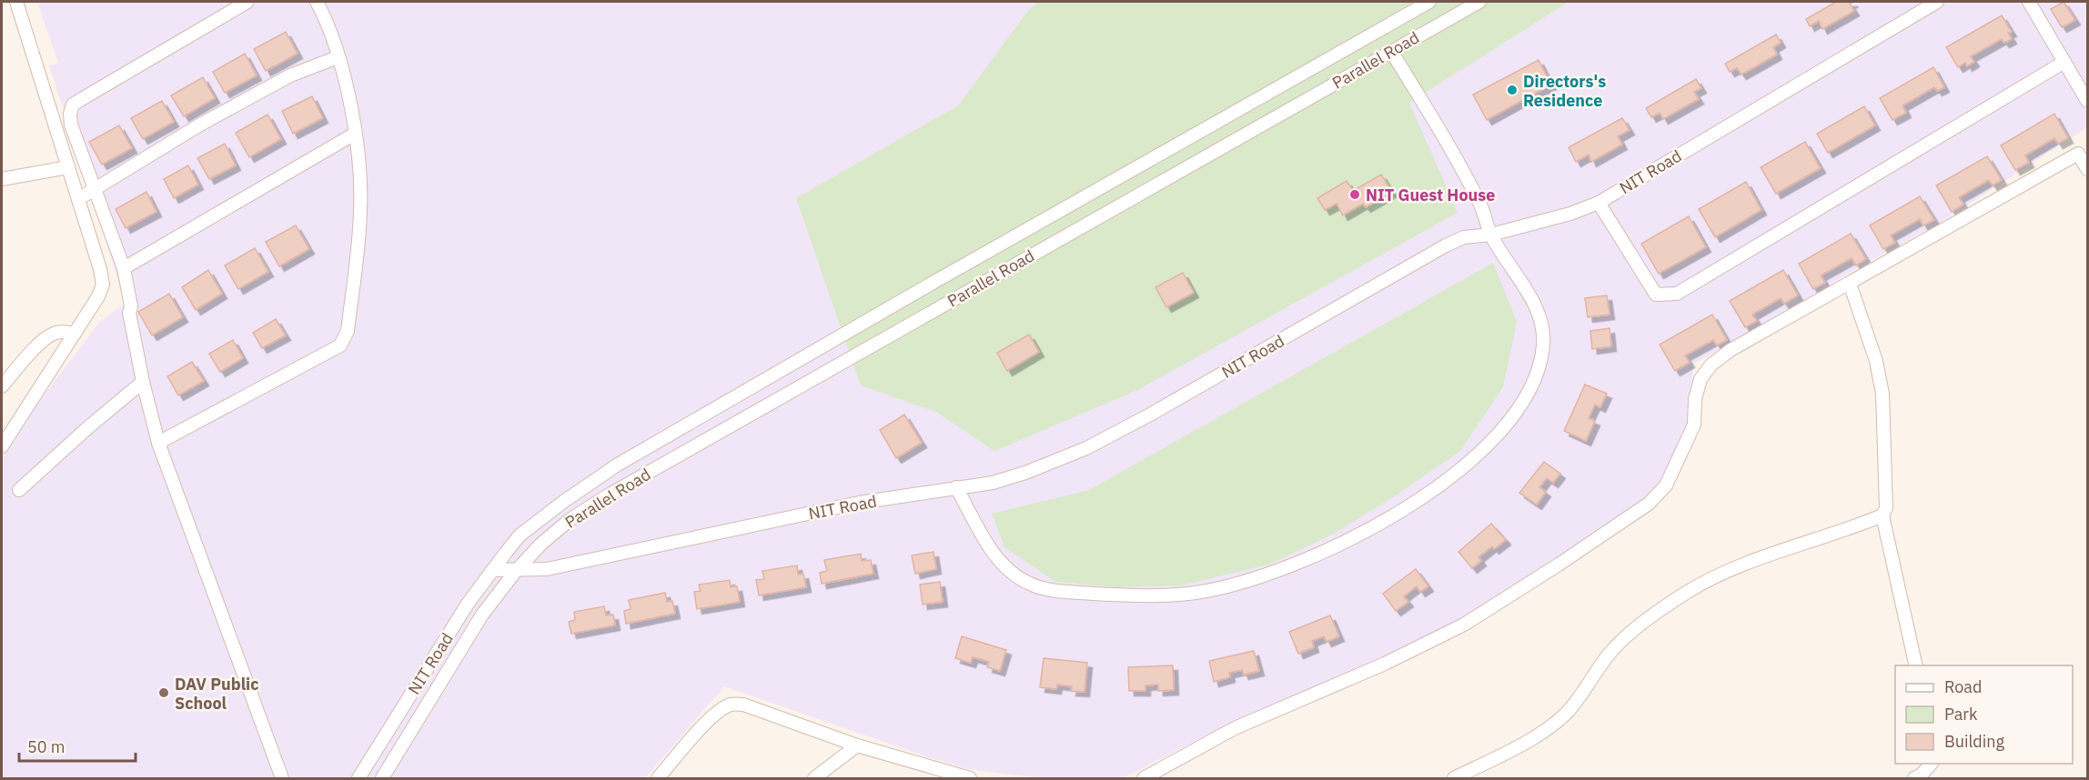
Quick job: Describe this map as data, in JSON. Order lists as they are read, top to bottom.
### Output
{
  "streets": {
    "street": ["Parallel Road", "NIT Road"]
  },
  "crossings": [
    ["Parallel Road", "NIT Road"]
  ],
  "places": ["Directors's Residence", "NIT Guest House", "DAV Public School"],
  "legend": ["Road", "Park", "Building"],
  "scale_bar": "50 m"
}
